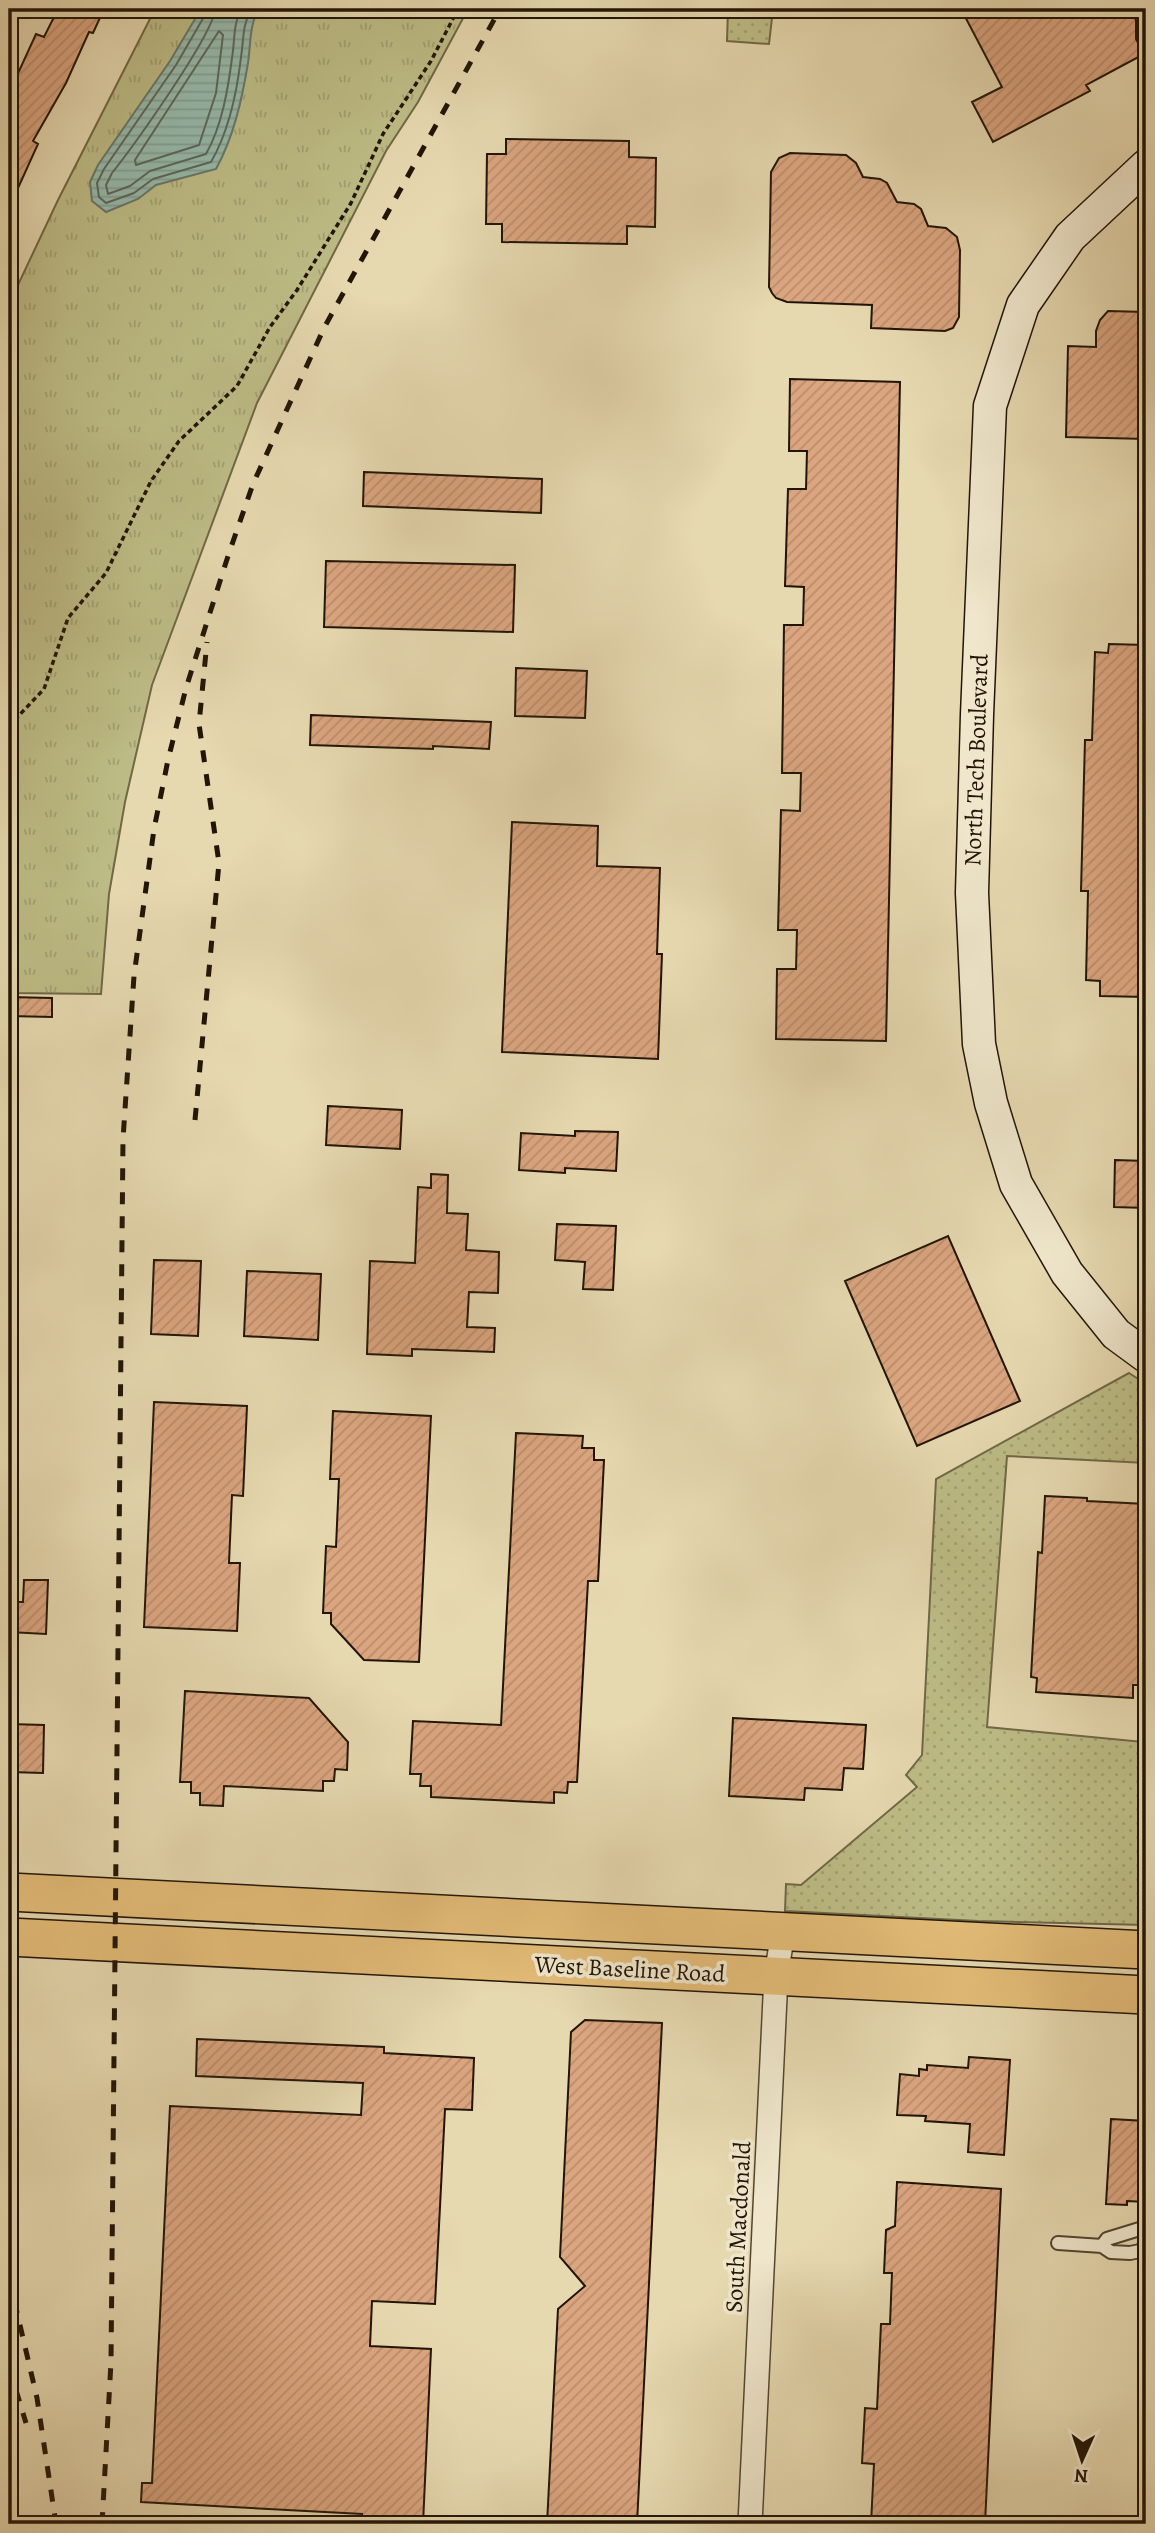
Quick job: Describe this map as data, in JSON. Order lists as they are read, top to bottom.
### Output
{
  "streets": {
    "main road": ["West Baseline Road"],
    "street": ["North Tech Boulevard", "South Macdonald"]
  },
  "crossings": [
    ["West Baseline Road", "South Macdonald"]
  ],
  "north": "bottom"
}
